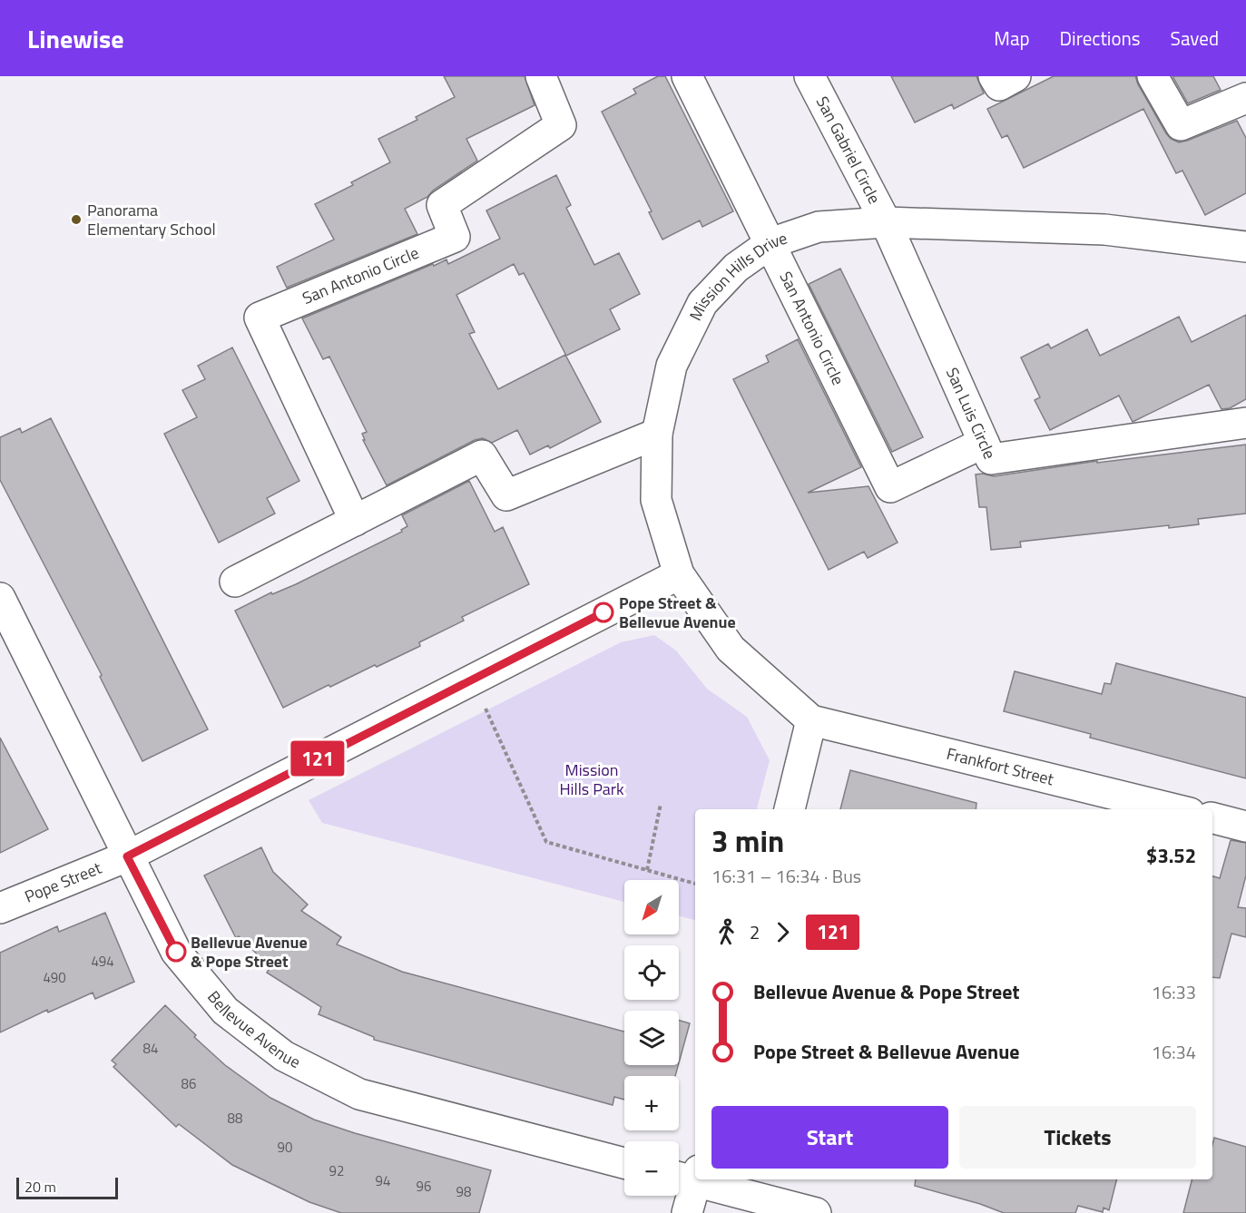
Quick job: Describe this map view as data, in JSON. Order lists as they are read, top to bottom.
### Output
{
  "streets": {
    "street": [
      "San Gabriel Circle",
      "San Antonio Circle",
      "Mission Hills Drive",
      "San Luis Circle",
      "Frankfort Street",
      "Pope Street",
      "Bellevue Avenue"
    ]
  },
  "crossings": [
    ["San Gabriel Circle", "Mission Hills Drive"],
    ["San Gabriel Circle", "San Luis Circle"],
    ["San Antonio Circle", "Mission Hills Drive"],
    ["San Antonio Circle", "San Luis Circle"],
    ["Mission Hills Drive", "San Luis Circle"],
    ["Mission Hills Drive", "Frankfort Street"],
    ["Mission Hills Drive", "Pope Street"],
    ["Pope Street", "Bellevue Avenue"]
  ],
  "parks": ["Mission Hills Park"],
  "places": ["Panorama Elementary School", "Pope Street & Bellevue Avenue", "Bellevue Avenue & Pope Street"],
  "lines": ["bus line 121"],
  "house_numbers": [
    "494",
    "490",
    "84",
    "86",
    "88",
    "90",
    "92",
    "94",
    "96",
    "98"
  ],
  "scale_bar": "20 m",
  "north": "bottom left",
  "page": {
    "header": "Linewise",
    "nav": ["Map", "Directions", "Saved"],
    "on_map": "121",
    "heading": ["3 min", "16:31 – 16:34 · Bus", "$3.52"],
    "map_buttons": ["+", "−"],
    "legs": ["2", "121"],
    "list": [
      {
        "name": "Bellevue Avenue & Pope Street",
        "value": "16:33"
      },
      {
        "name": "Pope Street & Bellevue Avenue",
        "value": "16:34"
      }
    ],
    "buttons": ["Start", "Tickets"],
    "scale": "20 m"
  }
}
